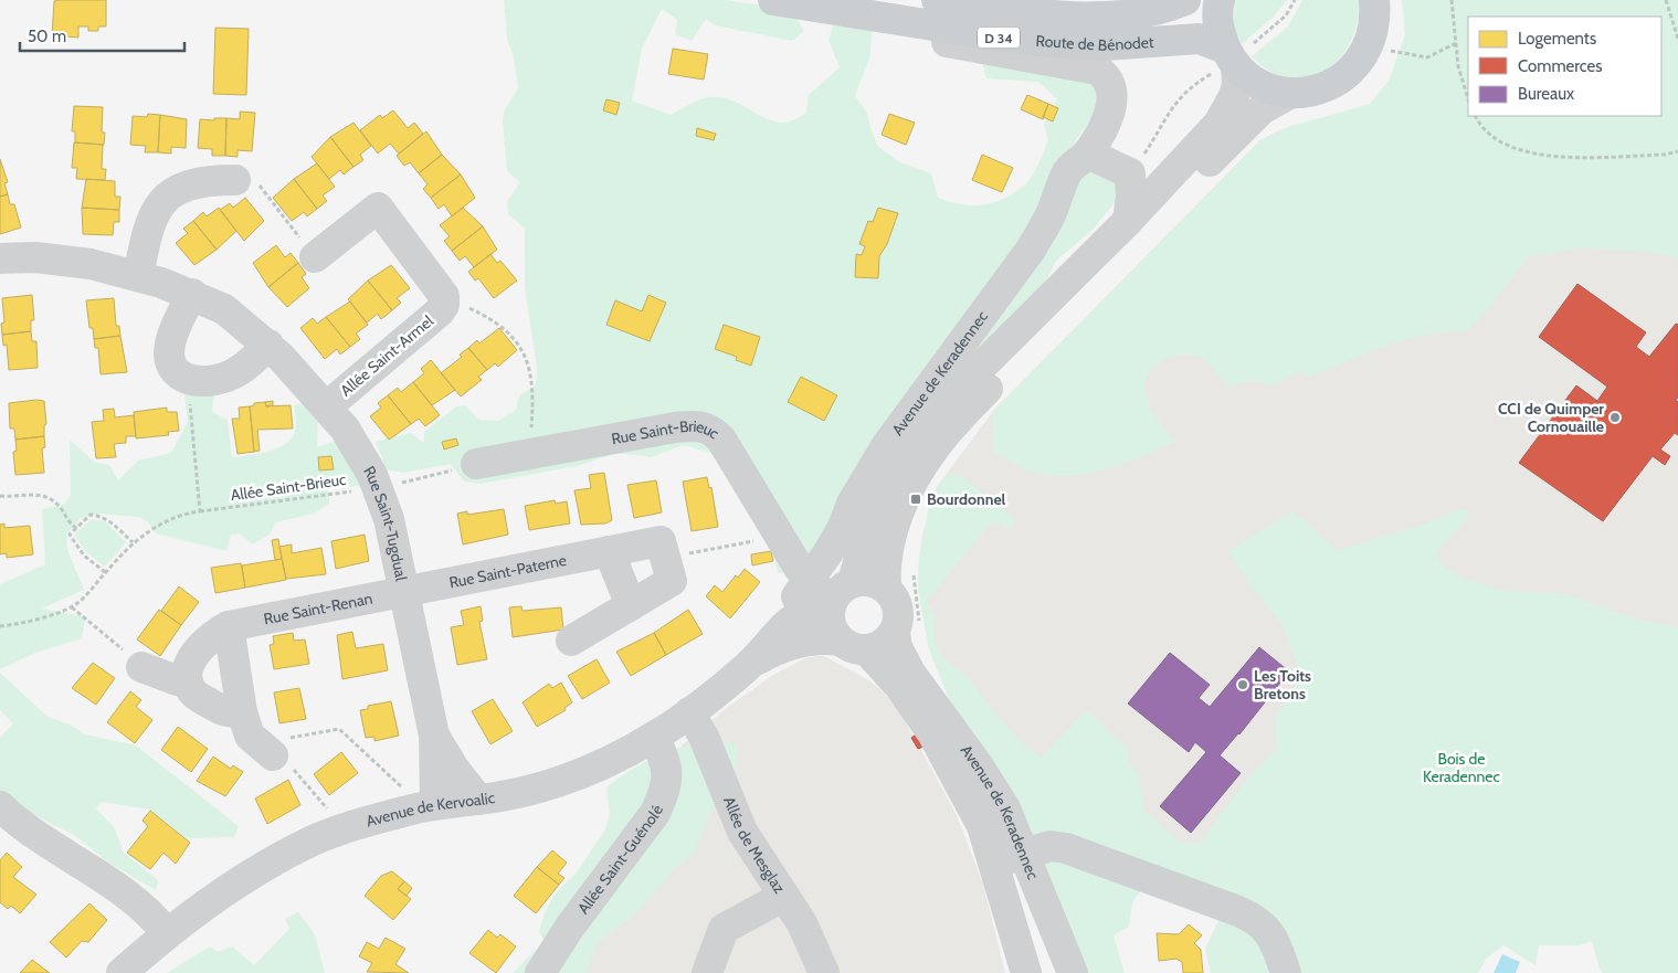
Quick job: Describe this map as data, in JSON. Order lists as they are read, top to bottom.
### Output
{
  "streets": {
    "main road": ["D 34", "Route de Bénodet"],
    "street": [
      "Allée Saint-Armel",
      "Avenue de Keradennec",
      "Rue Saint-Brieuc",
      "Rue Saint-Tugdual",
      "Rue Saint-Paterne",
      "Rue Saint-Renan",
      "Avenue de Kervoalic",
      "Allée de Mesglaz",
      "Allée Saint-Guénolé"
    ],
    "path": ["Allée Saint-Brieuc"]
  },
  "crossings": [
    ["Route de Bénodet", "Avenue de Keradennec"],
    ["Allée Saint-Armel", "Rue Saint-Tugdual"],
    ["Avenue de Keradennec", "Rue Saint-Brieuc"],
    ["Avenue de Keradennec", "Avenue de Kervoalic"],
    ["Rue Saint-Brieuc", "Allée Saint-Brieuc"],
    ["Rue Saint-Brieuc", "Avenue de Kervoalic"],
    ["Allée Saint-Brieuc", "Rue Saint-Tugdual"],
    ["Rue Saint-Tugdual", "Rue Saint-Paterne"],
    ["Rue Saint-Tugdual", "Rue Saint-Renan"],
    ["Rue Saint-Tugdual", "Avenue de Kervoalic"],
    ["Rue Saint-Paterne", "Rue Saint-Renan"],
    ["Avenue de Kervoalic", "Allée de Mesglaz"],
    ["Avenue de Kervoalic", "Allée Saint-Guénolé"]
  ],
  "parks": ["Bois de Keradennec"],
  "places": {
    "other": ["CCI de Quimper Cornouaille", "Les Toits Bretons"],
    "transit": ["Bourdonnel"]
  },
  "legend": ["Logements", "Commerces", "Bureaux"],
  "scale_bar": "50 m"
}
